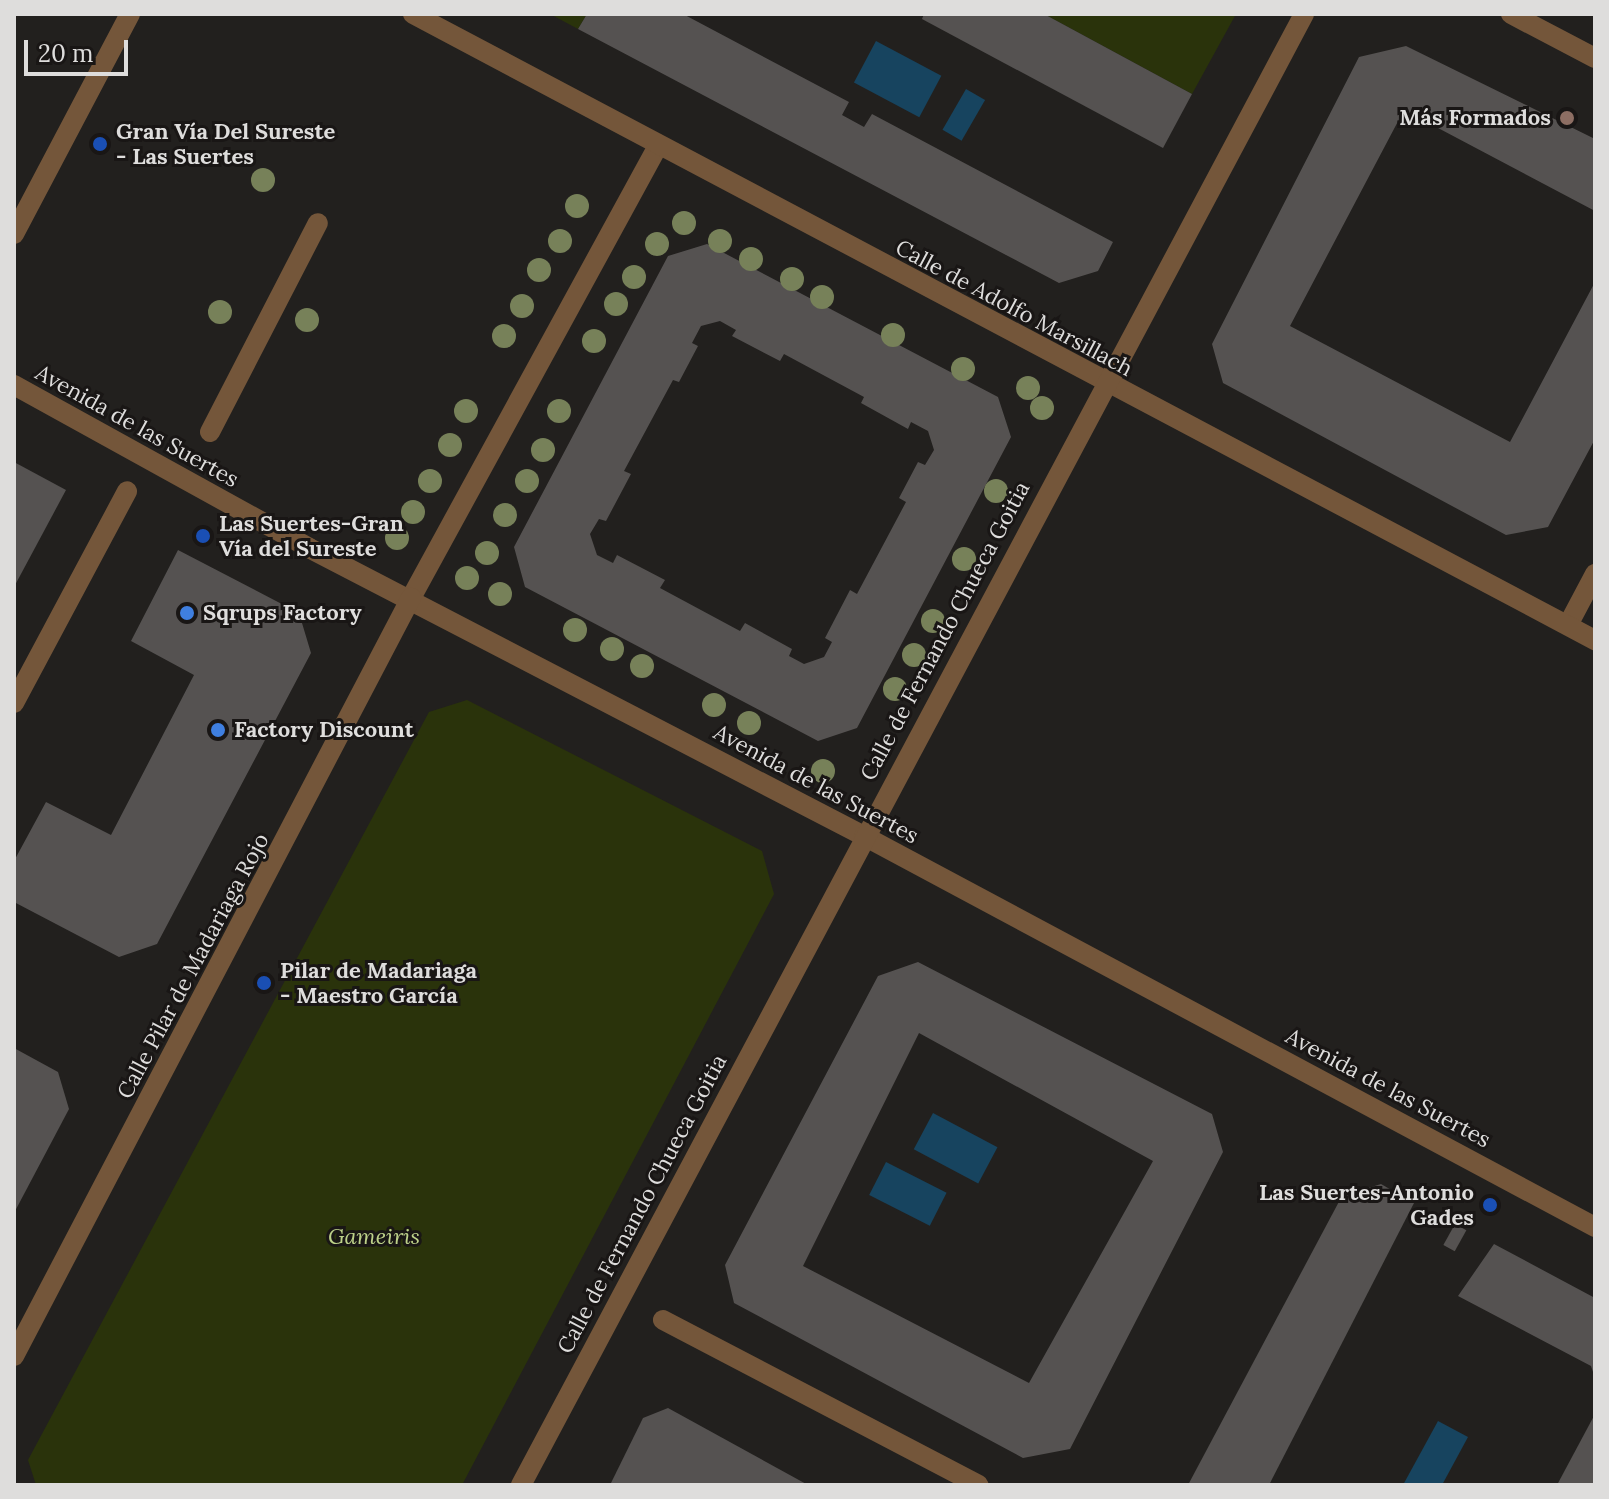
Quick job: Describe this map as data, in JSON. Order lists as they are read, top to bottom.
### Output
{
  "streets": {
    "street": [
      "Calle de Adolfo Marsillach",
      "Avenida de las Suertes",
      "Calle de Fernando Chueca Goitia",
      "Calle Pilar de Madariaga Rojo"
    ]
  },
  "crossings": [
    ["Calle de Adolfo Marsillach", "Calle de Fernando Chueca Goitia"],
    ["Calle de Adolfo Marsillach", "Calle Pilar de Madariaga Rojo"],
    ["Avenida de las Suertes", "Calle de Fernando Chueca Goitia"],
    ["Avenida de las Suertes", "Calle Pilar de Madariaga Rojo"]
  ],
  "parks": ["Gameiris"],
  "places": [
    "Más Formados",
    "Gran Vía Del Sureste - Las Suertes",
    "Las Suertes-Gran Vía del Sureste",
    "Sqrups Factory",
    "Factory Discount",
    "Pilar de Madariaga - Maestro García",
    "Las Suertes-Antonio Gades"
  ],
  "scale_bar": "20 m"
}
